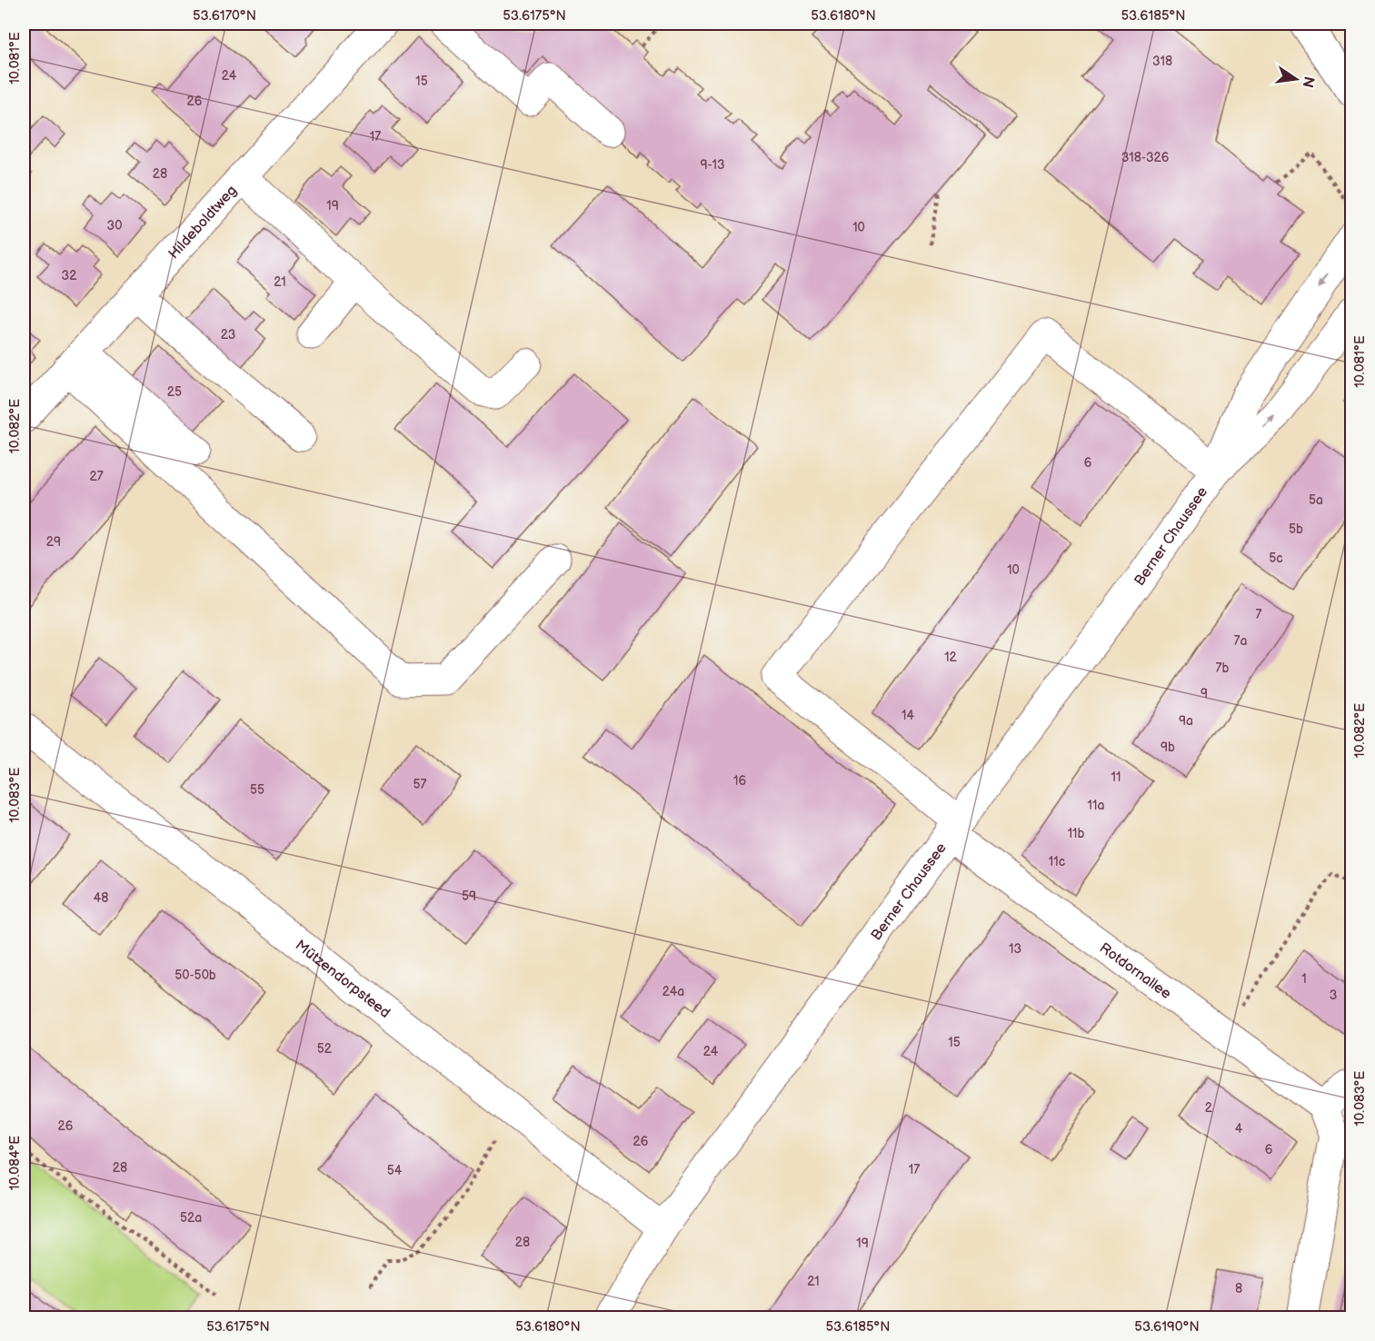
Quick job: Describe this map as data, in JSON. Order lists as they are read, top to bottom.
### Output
{
  "streets": {
    "street": [
      "Hildeboldtweg",
      "Berner Chaussee",
      "Rotdornallee",
      "Mützendorpsteed"
    ]
  },
  "crossings": [
    ["Berner Chaussee", "Rotdornallee"],
    ["Berner Chaussee", "Mützendorpsteed"]
  ],
  "house_numbers": [
    "318",
    "24",
    "15",
    "26",
    "17",
    "318-326",
    "9-13",
    "28",
    "19",
    "30",
    "10",
    "32",
    "21",
    "23",
    "25",
    "6",
    "27",
    "5a",
    "5b",
    "29",
    "5c",
    "10",
    "7",
    "7a",
    "12",
    "7b",
    "9",
    "14",
    "9a",
    "9b",
    "11",
    "16",
    "57",
    "55",
    "11a",
    "11b",
    "11c",
    "59",
    "48",
    "13",
    "50-50b",
    "1",
    "24a",
    "3",
    "15",
    "52",
    "24",
    "2",
    "26",
    "4",
    "26",
    "6",
    "28",
    "17",
    "54",
    "52a",
    "28",
    "19",
    "21",
    "8"
  ],
  "north": "right",
  "coordinates": [
    "53.6170°N",
    "53.6175°N",
    "53.6180°N",
    "53.6185°N",
    "10.081°E",
    "10.082°E",
    "10.083°E",
    "10.084°E",
    "53.6190°N"
  ]
}
